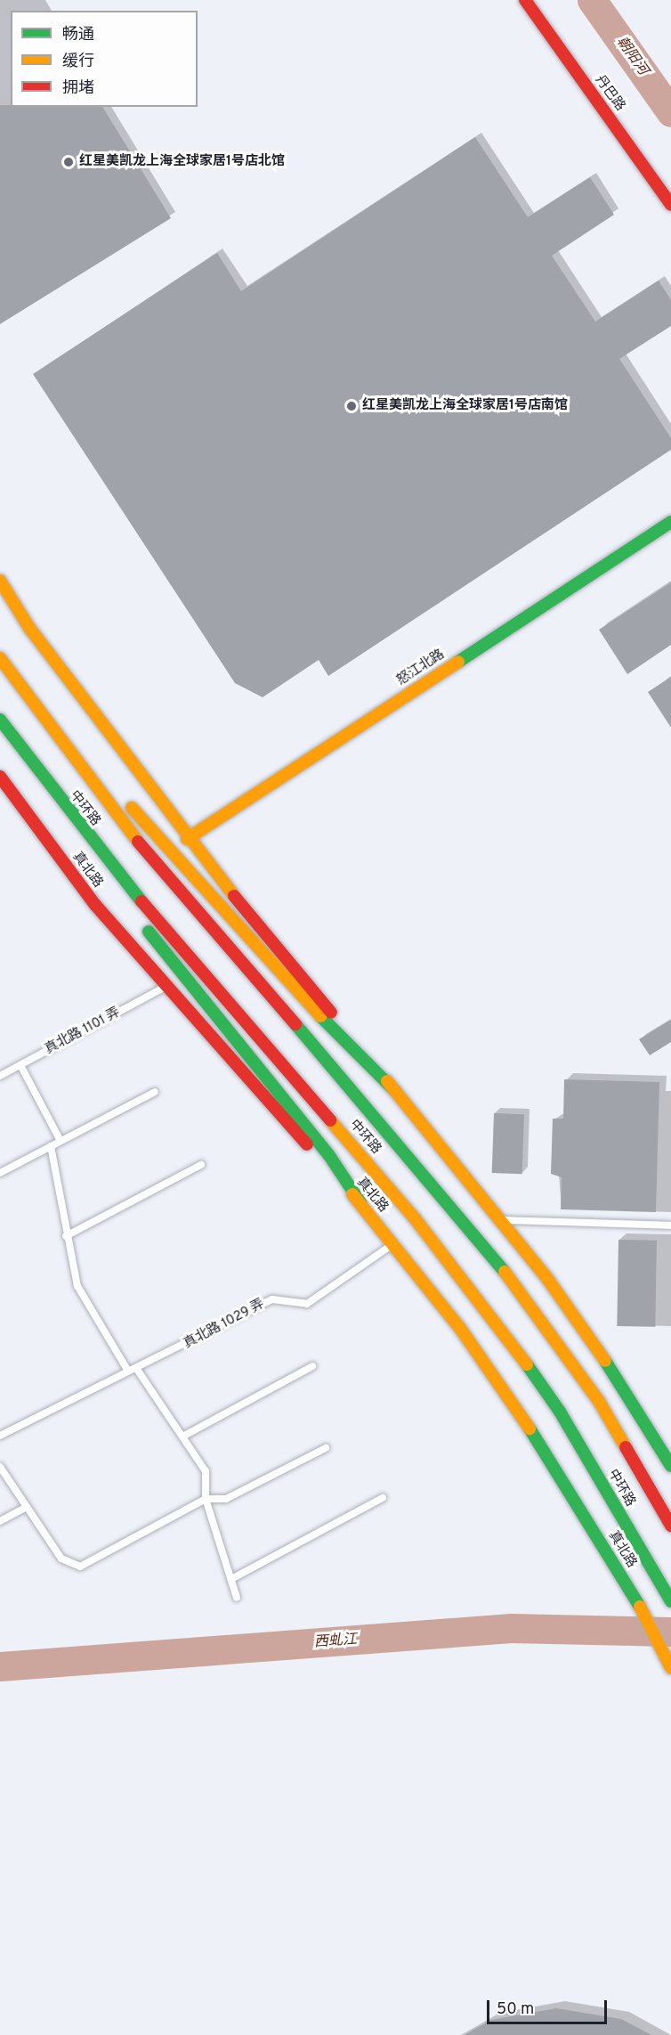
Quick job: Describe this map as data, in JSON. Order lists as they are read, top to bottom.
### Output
{
  "streets": {
    "main road": [
      "丹巴路",
      "怒江北路",
      "中环路",
      "真北路"
    ],
    "lane": ["真北路 1101 弄", "真北路 1029 弄"]
  },
  "crossings": [
    ["真北路", "真北路 1101 弄"],
    ["真北路", "真北路 1029 弄"]
  ],
  "water": ["朝阳河", "西虬江"],
  "places": ["红星美凯龙上海全球家居1号店北馆", "红星美凯龙上海全球家居1号店南馆"],
  "legend": ["畅通", "缓行", "拥堵"],
  "scale_bar": "50 m"
}
